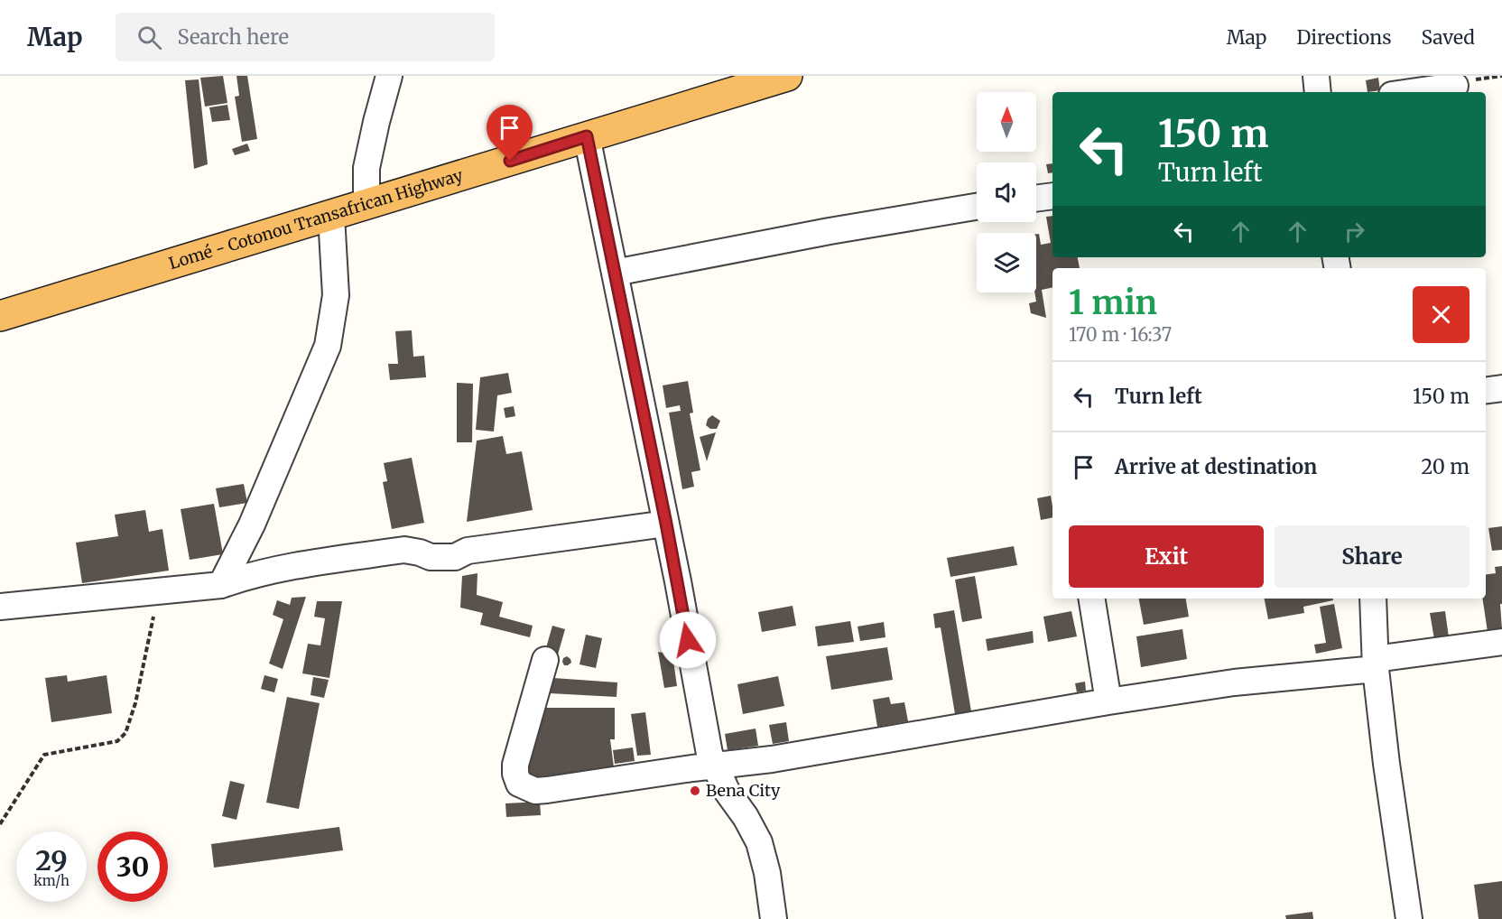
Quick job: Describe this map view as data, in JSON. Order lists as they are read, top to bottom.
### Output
{
  "streets": {
    "highway": ["Lomé - Cotonou Transafrican Highway"]
  },
  "places": ["Bena City"],
  "north": "top",
  "page": {
    "header": "Map",
    "search": "Search here",
    "nav": ["Map", "Directions", "Saved"],
    "turn": ["150 m", "Turn left"],
    "heading": ["1 min", "170 m · 16:37"],
    "list": [
      {
        "name": "Turn left",
        "value": "150 m"
      },
      {
        "name": "Arrive at destination",
        "value": "20 m"
      }
    ],
    "buttons": ["Exit", "Share"],
    "speed": "29 km/h",
    "limit": "30"
  }
}
